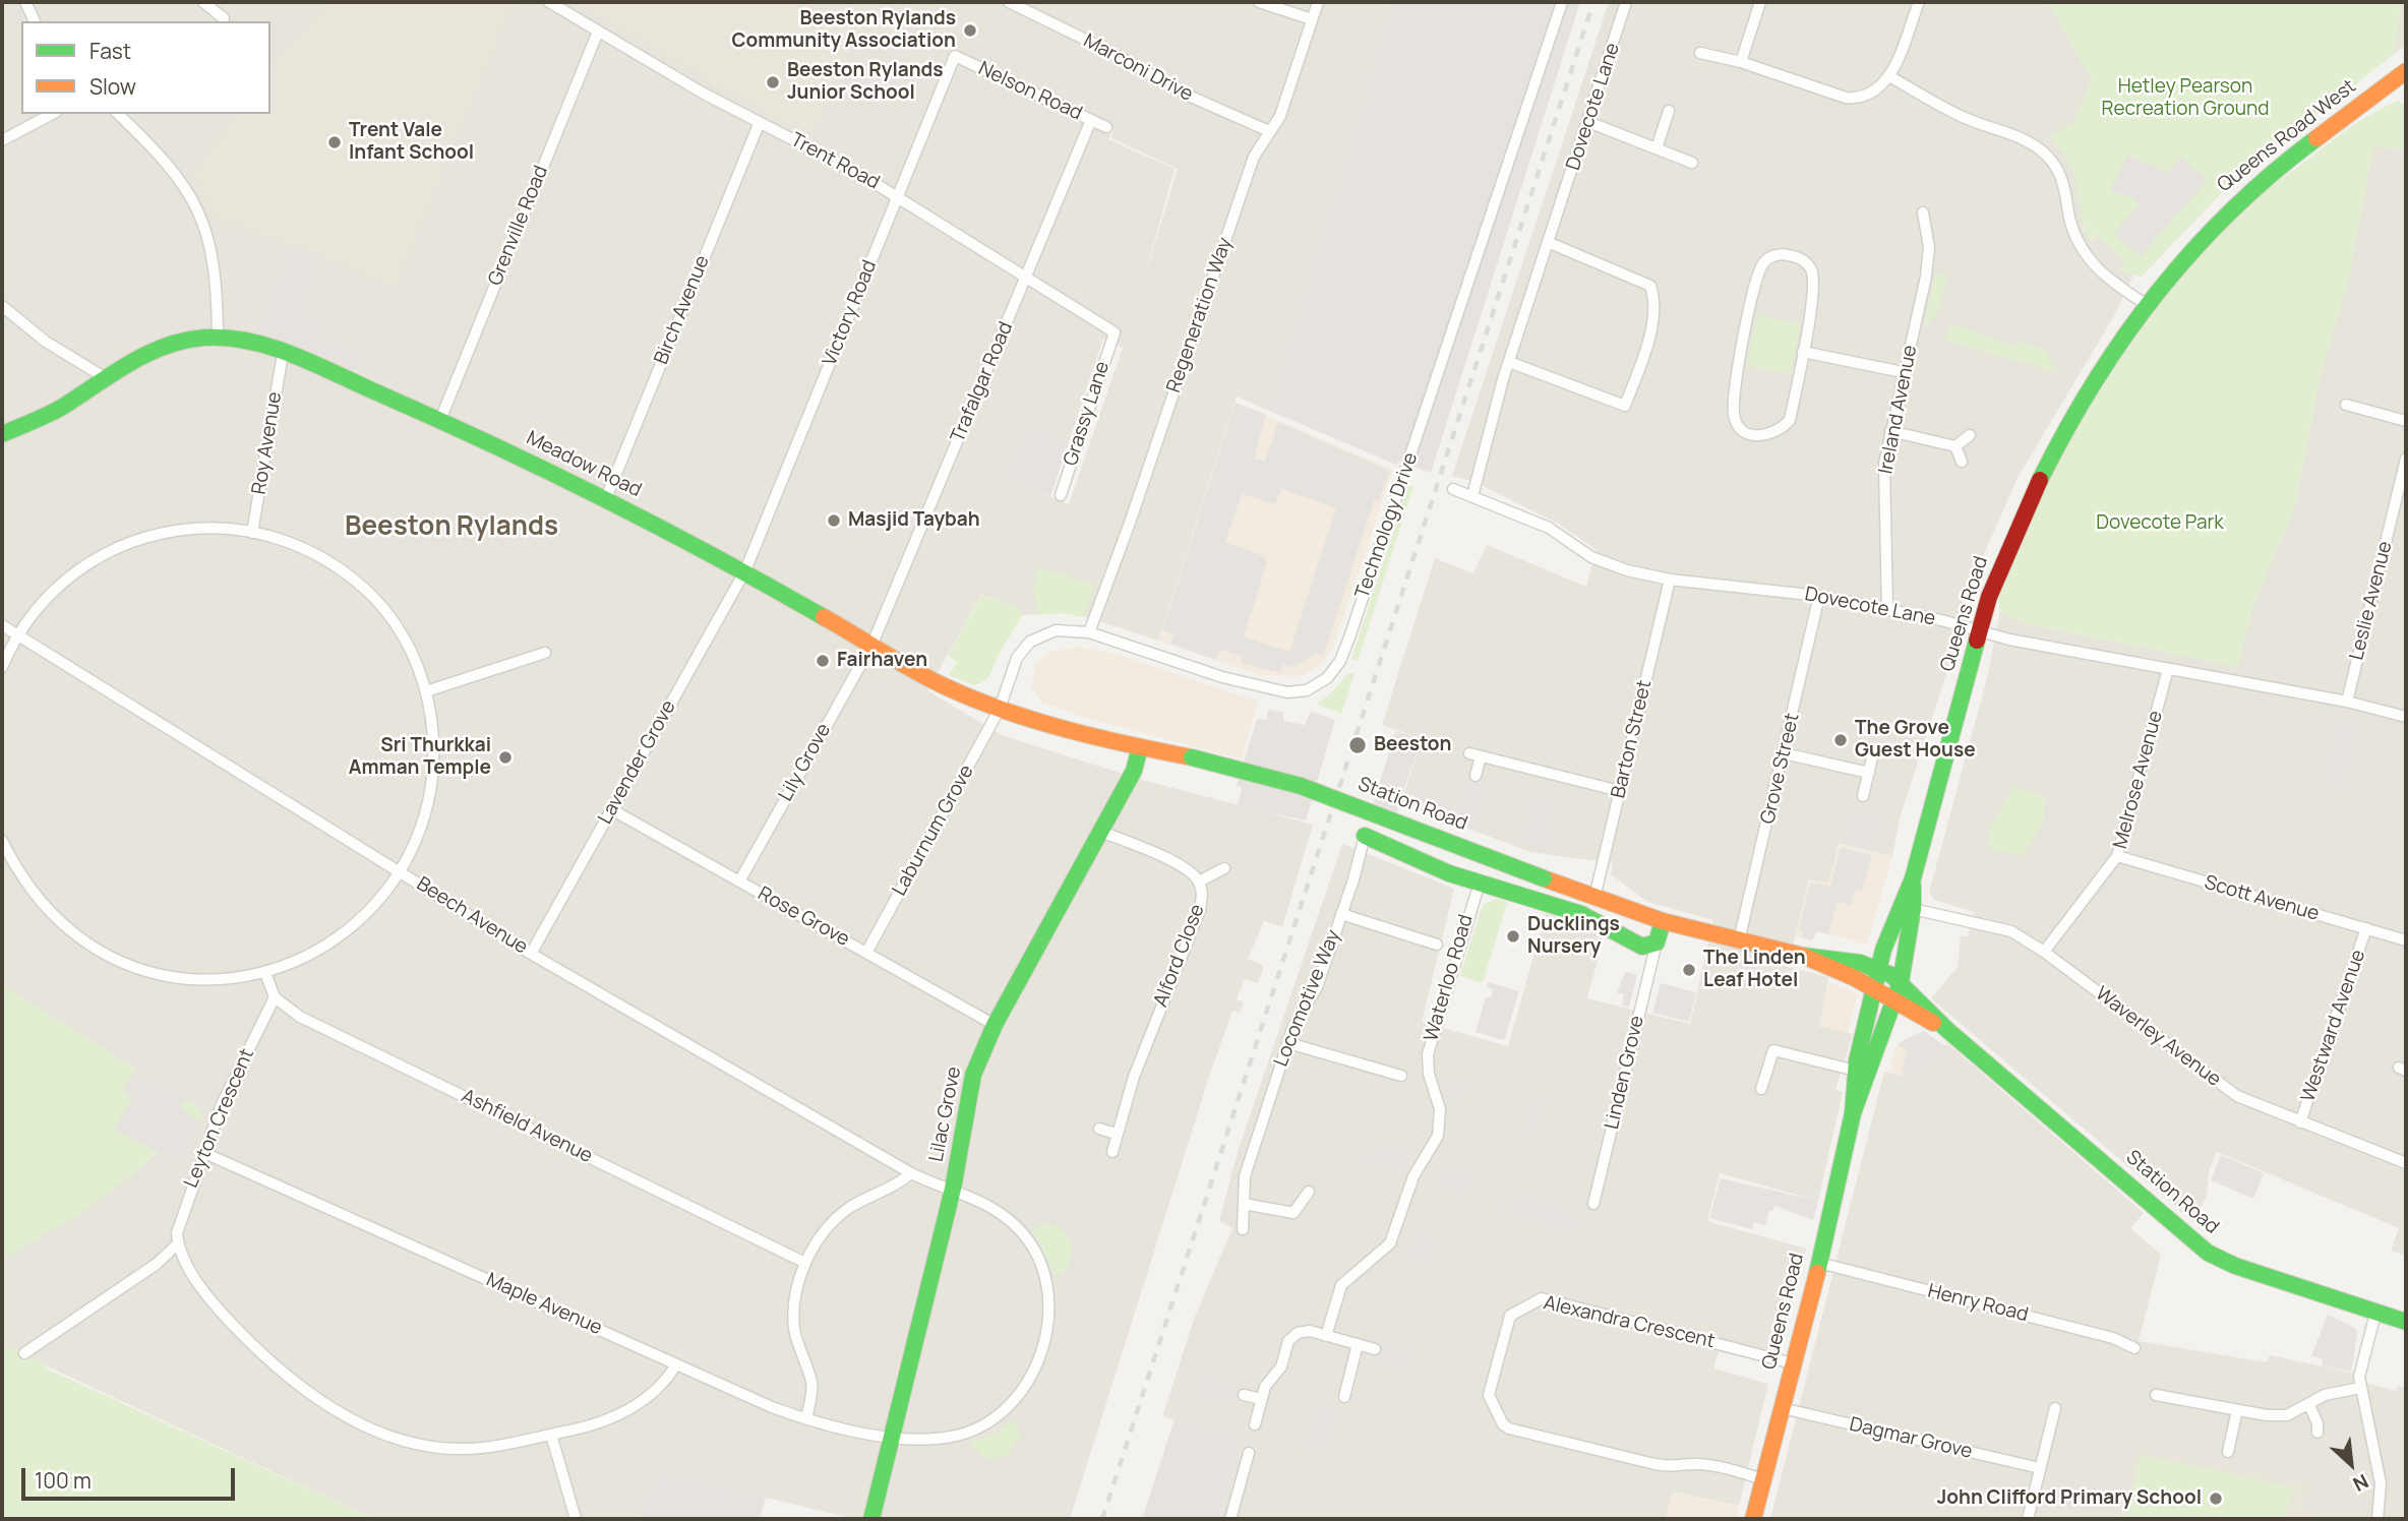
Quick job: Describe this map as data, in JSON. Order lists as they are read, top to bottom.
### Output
{
  "streets": {
    "street": [
      "Marconi Drive",
      "Nelson Road",
      "Dovecote Lane",
      "Queens Road West",
      "Trent Road",
      "Grenville Road",
      "Birch Avenue",
      "Victory Road",
      "Regeneration Way",
      "Trafalgar Road",
      "Ireland Avenue",
      "Grassy Lane",
      "Roy Avenue",
      "Meadow Road",
      "Technology Drive",
      "Leslie Avenue",
      "Queens Road",
      "Barton Street",
      "Lavender Grove",
      "Lily Grove",
      "Grove Street",
      "Melrose Avenue",
      "Station Road",
      "Laburnum Grove",
      "Scott Avenue",
      "Beech Avenue",
      "Rose Grove",
      "Alford Close",
      "Waterloo Road",
      "Locomotive Way",
      "Westward Avenue",
      "Waverley Avenue",
      "Linden Grove",
      "Lilac Grove",
      "Leyton Crescent",
      "Ashfield Avenue",
      "Henry Road",
      "Maple Avenue",
      "Alexandra Crescent",
      "Dagmar Grove"
    ]
  },
  "crossings": [
    ["Marconi Drive", "Regeneration Way"],
    ["Nelson Road", "Victory Road"],
    ["Nelson Road", "Trafalgar Road"],
    ["Dovecote Lane", "Ireland Avenue"],
    ["Dovecote Lane", "Leslie Avenue"],
    ["Dovecote Lane", "Queens Road"],
    ["Dovecote Lane", "Barton Street"],
    ["Dovecote Lane", "Grove Street"],
    ["Dovecote Lane", "Melrose Avenue"],
    ["Queens Road West", "Queens Road"],
    ["Trent Road", "Grenville Road"],
    ["Trent Road", "Birch Avenue"],
    ["Trent Road", "Victory Road"],
    ["Trent Road", "Trafalgar Road"],
    ["Trent Road", "Grassy Lane"],
    ["Grenville Road", "Meadow Road"],
    ["Birch Avenue", "Meadow Road"],
    ["Victory Road", "Meadow Road"],
    ["Victory Road", "Lavender Grove"],
    ["Regeneration Way", "Technology Drive"],
    ["Trafalgar Road", "Meadow Road"],
    ["Trafalgar Road", "Lily Grove"],
    ["Roy Avenue", "Meadow Road"],
    ["Meadow Road", "Technology Drive"],
    ["Meadow Road", "Lavender Grove"],
    ["Meadow Road", "Lily Grove"],
    ["Meadow Road", "Station Road"],
    ["Meadow Road", "Laburnum Grove"],
    ["Meadow Road", "Lilac Grove"],
    ["Technology Drive", "Laburnum Grove"],
    ["Queens Road", "Station Road"],
    ["Queens Road", "Waverley Avenue"],
    ["Queens Road", "Henry Road"],
    ["Queens Road", "Alexandra Crescent"],
    ["Queens Road", "Dagmar Grove"],
    ["Barton Street", "Station Road"],
    ["Lavender Grove", "Beech Avenue"],
    ["Lavender Grove", "Rose Grove"],
    ["Lily Grove", "Rose Grove"],
    ["Grove Street", "Station Road"],
    ["Melrose Avenue", "Scott Avenue"],
    ["Melrose Avenue", "Waverley Avenue"],
    ["Station Road", "Lilac Grove"],
    ["Laburnum Grove", "Rose Grove"],
    ["Scott Avenue", "Westward Avenue"],
    ["Beech Avenue", "Lilac Grove"],
    ["Beech Avenue", "Maple Avenue"],
    ["Rose Grove", "Lilac Grove"],
    ["Alford Close", "Lilac Grove"],
    ["Westward Avenue", "Waverley Avenue"],
    ["Lilac Grove", "Maple Avenue"],
    ["Leyton Crescent", "Ashfield Avenue"],
    ["Leyton Crescent", "Maple Avenue"]
  ],
  "districts": ["Beeston Rylands"],
  "parks": ["Hetley Pearson Recreation Ground", "Dovecote Park"],
  "places": [
    "Beeston Rylands Community Association",
    "Beeston Rylands Junior School",
    "Trent Vale Infant School",
    "Masjid Taybah",
    "Fairhaven",
    "The Grove Guest House",
    "Beeston",
    "Sri Thurkkai Amman Temple",
    "Ducklings Nursery",
    "The Linden Leaf Hotel",
    "John Clifford Primary School"
  ],
  "legend": ["Fast", "Slow"],
  "scale_bar": "100 m",
  "north": "bottom right"
}
